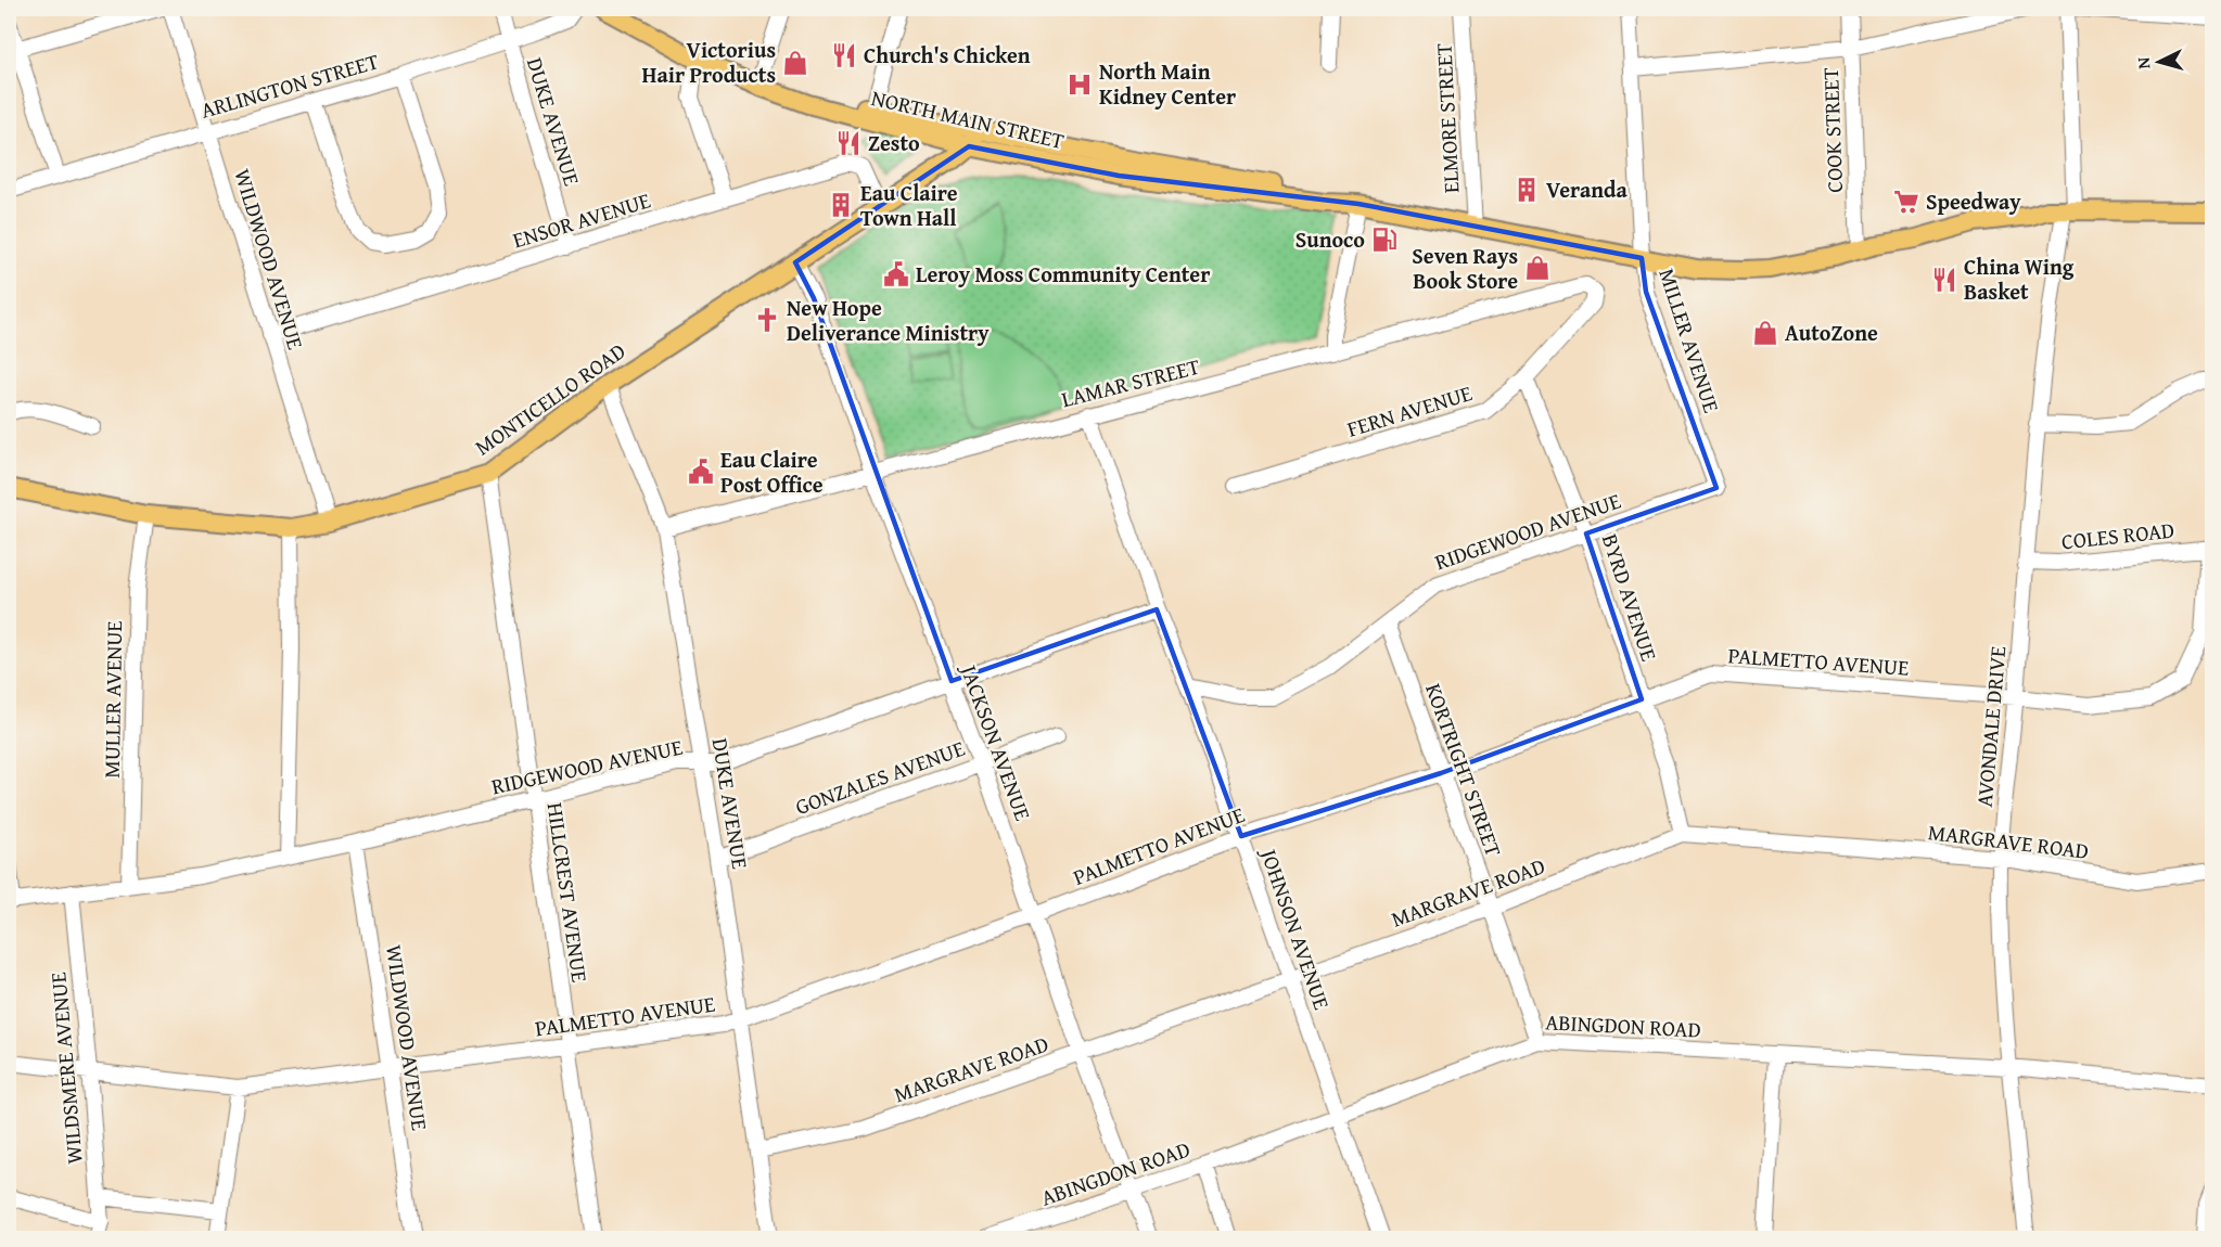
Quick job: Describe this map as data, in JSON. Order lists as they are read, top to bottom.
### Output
{
  "streets": {
    "main road": ["NORTH MAIN STREET", "MONTICELLO ROAD"],
    "street": [
      "ARLINGTON STREET",
      "ELMORE STREET",
      "DUKE AVENUE",
      "COOK STREET",
      "ENSOR AVENUE",
      "WILDWOOD AVENUE",
      "MILLER AVENUE",
      "LAMAR STREET",
      "FERN AVENUE",
      "RIDGEWOOD AVENUE",
      "COLES ROAD",
      "BYRD AVENUE",
      "PALMETTO AVENUE",
      "MULLER AVENUE",
      "AVONDALE DRIVE",
      "JACKSON AVENUE",
      "KORTRIGHT STREET",
      "GONZALES AVENUE",
      "MARGRAVE ROAD",
      "HILLCREST AVENUE",
      "JOHNSON AVENUE",
      "ABINGDON ROAD",
      "WILDSMERE AVENUE"
    ]
  },
  "crossings": [
    ["ARLINGTON STREET", "DUKE AVENUE"],
    ["ARLINGTON STREET", "WILDWOOD AVENUE"],
    ["ELMORE STREET", "NORTH MAIN STREET"],
    ["NORTH MAIN STREET", "COOK STREET"],
    ["NORTH MAIN STREET", "MILLER AVENUE"],
    ["NORTH MAIN STREET", "MONTICELLO ROAD"],
    ["NORTH MAIN STREET", "AVONDALE DRIVE"],
    ["DUKE AVENUE", "ENSOR AVENUE"],
    ["DUKE AVENUE", "LAMAR STREET"],
    ["DUKE AVENUE", "MONTICELLO ROAD"],
    ["DUKE AVENUE", "RIDGEWOOD AVENUE"],
    ["DUKE AVENUE", "PALMETTO AVENUE"],
    ["DUKE AVENUE", "GONZALES AVENUE"],
    ["DUKE AVENUE", "MARGRAVE ROAD"],
    ["ENSOR AVENUE", "WILDWOOD AVENUE"],
    ["ENSOR AVENUE", "MONTICELLO ROAD"],
    ["WILDWOOD AVENUE", "MONTICELLO ROAD"],
    ["WILDWOOD AVENUE", "RIDGEWOOD AVENUE"],
    ["WILDWOOD AVENUE", "PALMETTO AVENUE"],
    ["MILLER AVENUE", "RIDGEWOOD AVENUE"],
    ["LAMAR STREET", "FERN AVENUE"],
    ["LAMAR STREET", "JACKSON AVENUE"],
    ["LAMAR STREET", "JOHNSON AVENUE"],
    ["MONTICELLO ROAD", "MULLER AVENUE"],
    ["MONTICELLO ROAD", "JACKSON AVENUE"],
    ["MONTICELLO ROAD", "HILLCREST AVENUE"],
    ["FERN AVENUE", "BYRD AVENUE"],
    ["RIDGEWOOD AVENUE", "BYRD AVENUE"],
    ["RIDGEWOOD AVENUE", "MULLER AVENUE"],
    ["RIDGEWOOD AVENUE", "JACKSON AVENUE"],
    ["RIDGEWOOD AVENUE", "KORTRIGHT STREET"],
    ["RIDGEWOOD AVENUE", "HILLCREST AVENUE"],
    ["RIDGEWOOD AVENUE", "JOHNSON AVENUE"],
    ["RIDGEWOOD AVENUE", "WILDSMERE AVENUE"],
    ["COLES ROAD", "PALMETTO AVENUE"],
    ["COLES ROAD", "AVONDALE DRIVE"],
    ["BYRD AVENUE", "PALMETTO AVENUE"],
    ["BYRD AVENUE", "MARGRAVE ROAD"],
    ["PALMETTO AVENUE", "AVONDALE DRIVE"],
    ["PALMETTO AVENUE", "JACKSON AVENUE"],
    ["PALMETTO AVENUE", "KORTRIGHT STREET"],
    ["PALMETTO AVENUE", "HILLCREST AVENUE"],
    ["PALMETTO AVENUE", "JOHNSON AVENUE"],
    ["PALMETTO AVENUE", "WILDSMERE AVENUE"],
    ["AVONDALE DRIVE", "MARGRAVE ROAD"],
    ["AVONDALE DRIVE", "ABINGDON ROAD"],
    ["JACKSON AVENUE", "GONZALES AVENUE"],
    ["JACKSON AVENUE", "MARGRAVE ROAD"],
    ["JACKSON AVENUE", "ABINGDON ROAD"],
    ["KORTRIGHT STREET", "MARGRAVE ROAD"],
    ["KORTRIGHT STREET", "ABINGDON ROAD"],
    ["MARGRAVE ROAD", "JOHNSON AVENUE"],
    ["JOHNSON AVENUE", "ABINGDON ROAD"]
  ],
  "places": {
    "restaurant": ["Church's Chicken", "Zesto", "China Wing Basket"],
    "shop": ["Victorius Hair Products", "Seven Rays Book Store", "AutoZone"],
    "hospital": ["North Main Kidney Center"],
    "building": ["Veranda", "Eau Claire Town Hall"],
    "supermarket": ["Speedway"],
    "fuel station": ["Sunoco"],
    "public building": ["Leroy Moss Community Center", "Eau Claire Post Office"],
    "church": ["New Hope Deliverance Ministry"]
  },
  "north": "left"
}
